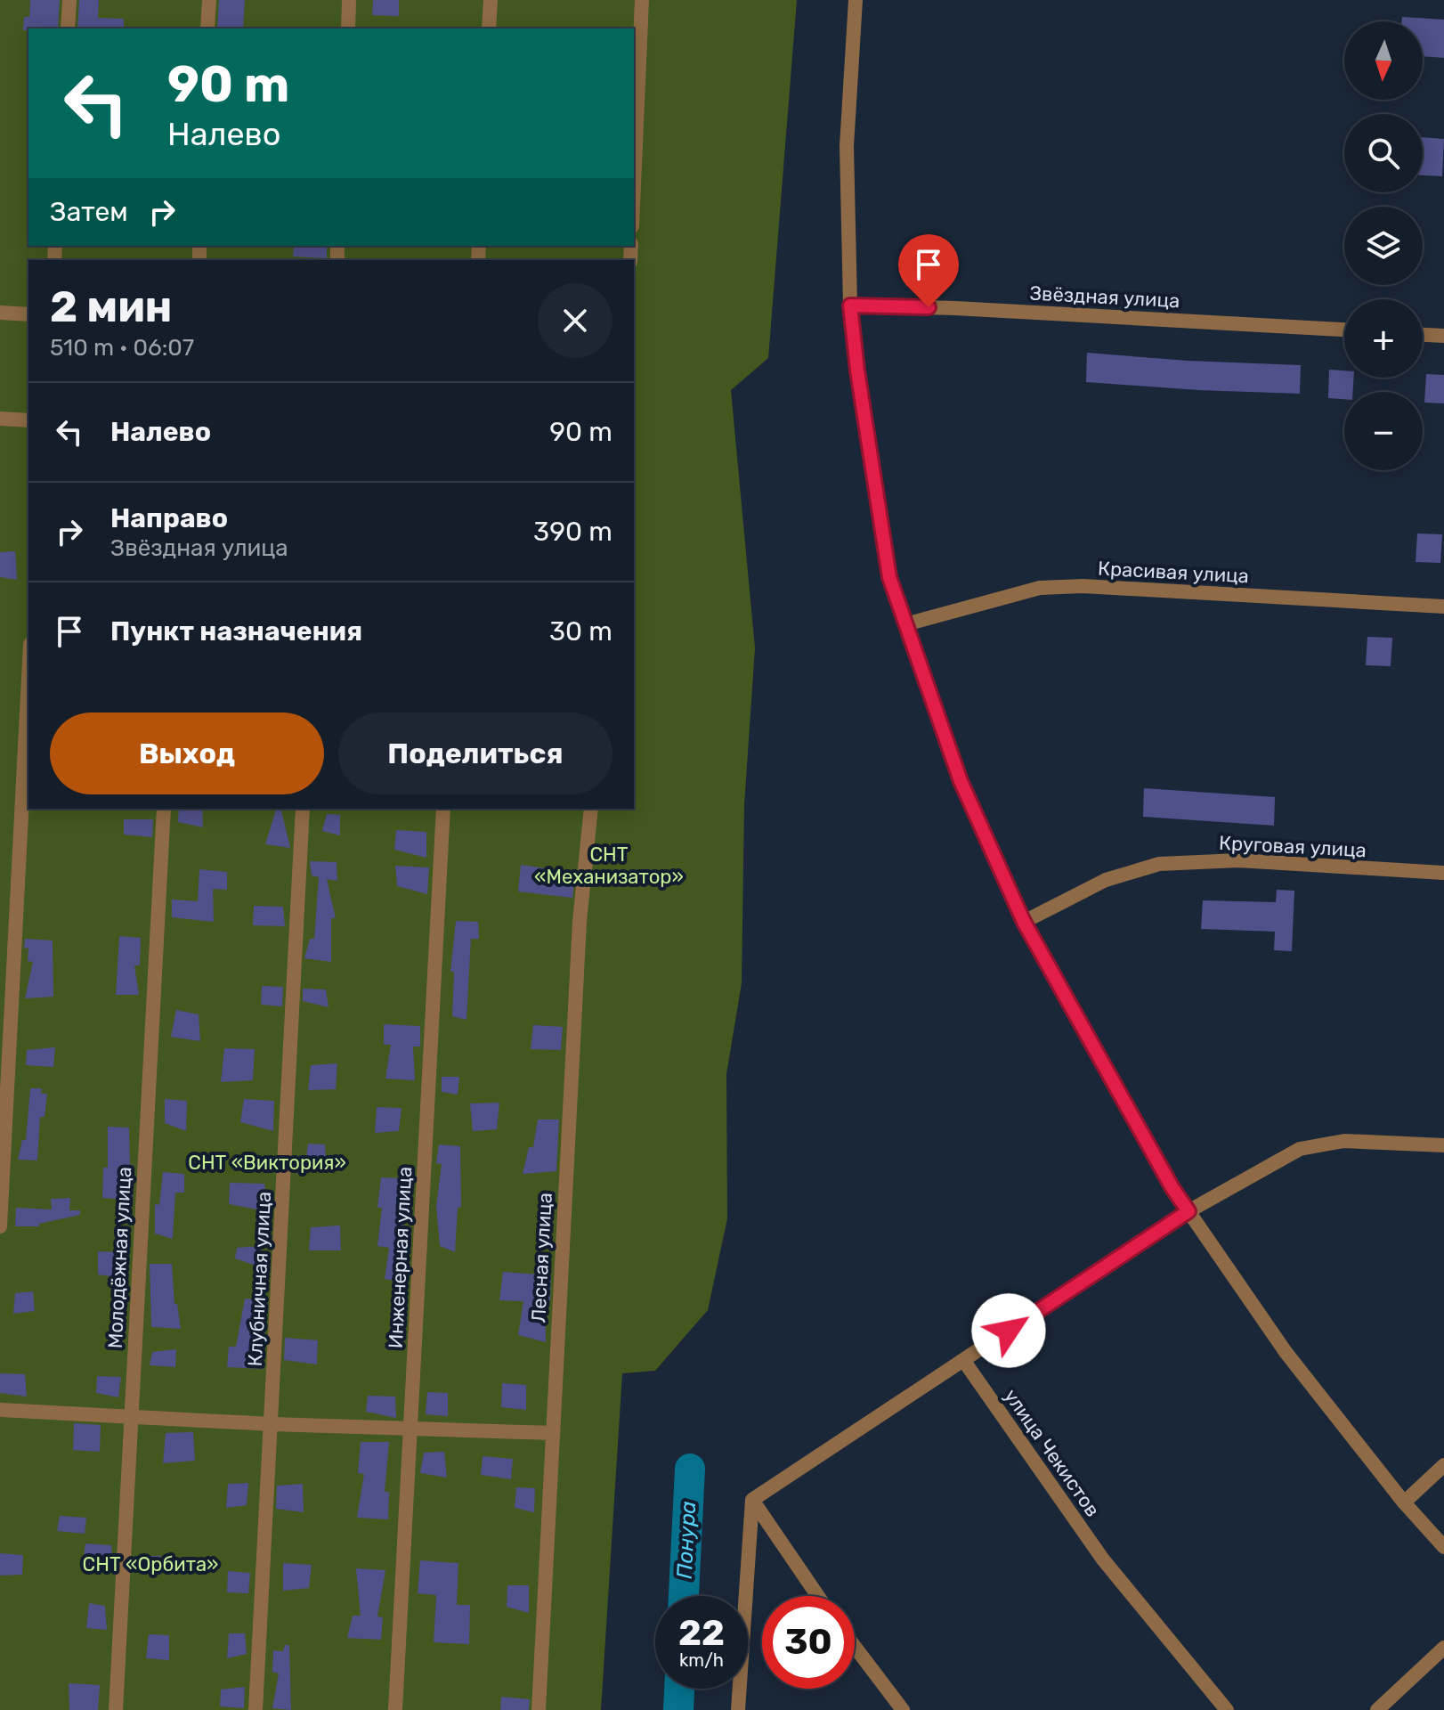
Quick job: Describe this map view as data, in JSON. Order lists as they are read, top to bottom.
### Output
{
  "streets": {
    "street": [
      "Звёздная улица",
      "Красивая улица",
      "Круговая улица",
      "Молодёжная улица",
      "Инженерная улица",
      "Лесная улица",
      "Клубничная улица",
      "улица Чекистов"
    ]
  },
  "water": ["Понура"],
  "parks": ["СНТ «Механизатор»", "СНТ «Виктория»", "СНТ «Орбита»"],
  "north": "bottom",
  "page": {
    "map_buttons": ["+", "−"],
    "turn": ["90 m", "Налево"],
    "then": "Затем",
    "heading": ["2 мин", "510 m · 06:07"],
    "list": [
      {
        "name": "Налево",
        "value": "90 m"
      },
      {
        "name": "Направо",
        "note": "Звёздная улица",
        "value": "390 m"
      },
      {
        "name": "Пункт назначения",
        "value": "30 m"
      }
    ],
    "buttons": ["Выход", "Поделиться"],
    "speed": "22 km/h",
    "limit": "30"
  }
}
